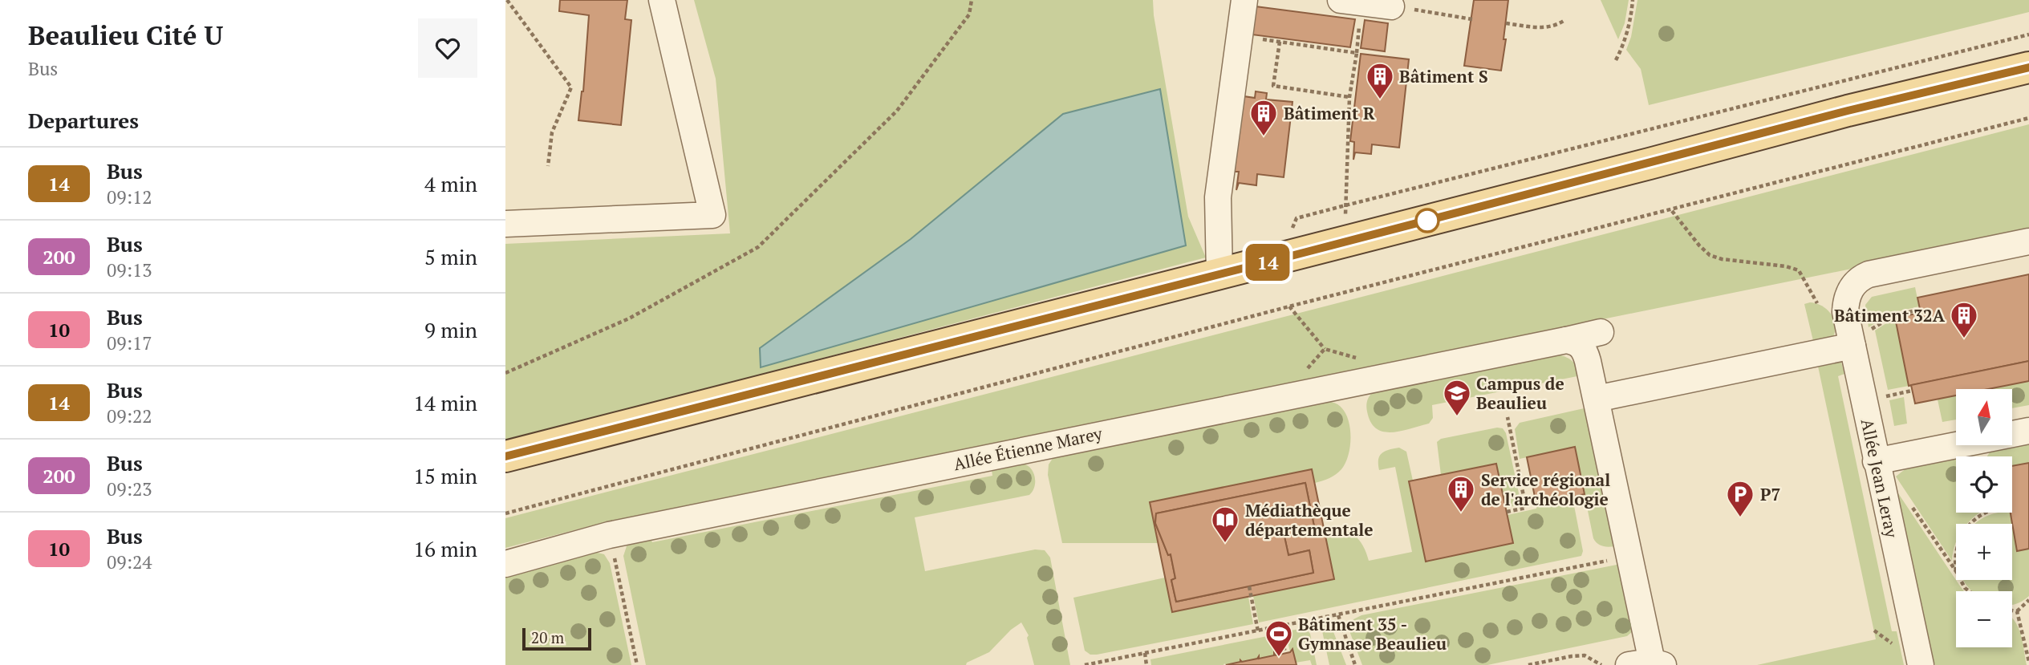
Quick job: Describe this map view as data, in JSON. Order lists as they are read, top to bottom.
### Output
{
  "streets": {
    "street": ["Allée Étienne Marey", "Allée Jean Leray"]
  },
  "places": {
    "building": [
      "Bâtiment S",
      "Bâtiment R",
      "Bâtiment 32A",
      "Service régional de l'archéologie"
    ],
    "school or university": ["Campus de Beaulieu"],
    "parking": ["P7"],
    "library": ["Médiathèque départementale"],
    "sports": ["Bâtiment 35 - Gymnase Beaulieu"]
  },
  "lines": ["bus line 14"],
  "scale_bar": "20 m",
  "north": "top",
  "page": {
    "heading": [
      ["Beaulieu Cité U", "Bus"],
      "Departures"
    ],
    "on_map": "14",
    "list": [
      {
        "mark": "14",
        "name": "Bus",
        "note": "09:12",
        "value": "4 min"
      },
      {
        "mark": "200",
        "name": "Bus",
        "note": "09:13",
        "value": "5 min"
      },
      {
        "mark": "10",
        "name": "Bus",
        "note": "09:17",
        "value": "9 min"
      },
      {
        "mark": "14",
        "name": "Bus",
        "note": "09:22",
        "value": "14 min"
      },
      {
        "mark": "200",
        "name": "Bus",
        "note": "09:23",
        "value": "15 min"
      },
      {
        "mark": "10",
        "name": "Bus",
        "note": "09:24",
        "value": "16 min"
      }
    ],
    "map_buttons": ["+", "−"],
    "scale": "20 m"
  }
}
